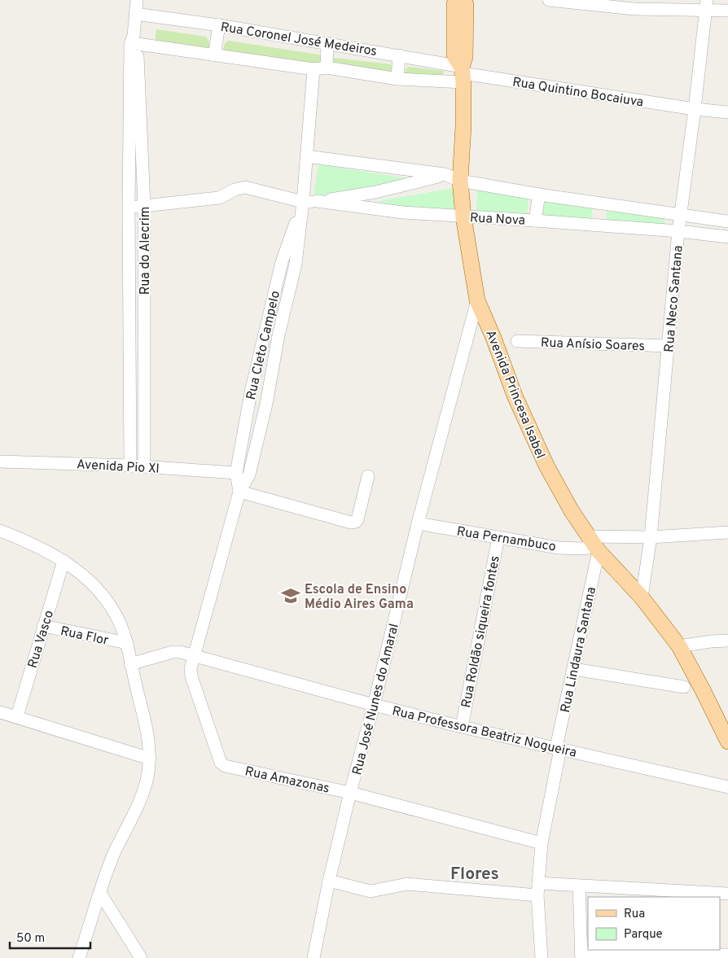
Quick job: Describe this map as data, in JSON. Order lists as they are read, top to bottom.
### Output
{
  "streets": {
    "main road": ["Avenida Princesa Isabel"],
    "street": [
      "Rua Coronel José Medeiros",
      "Rua Quintino Bocaiuva",
      "Rua Nova",
      "Rua do Alecrim",
      "Rua Neco Santana",
      "Rua Anísio Soares",
      "Rua Cleto Campelo",
      "Avenida Pio XI",
      "Rua Pernambuco",
      "Rua Roldão siqueira fontes",
      "Rua Flor",
      "Rua Vasco",
      "Rua Lindaura Santana",
      "Rua José Nunes do Amaral",
      "Rua Professora Beatriz Nogueira",
      "Rua Amazonas"
    ]
  },
  "crossings": [
    ["Rua Coronel José Medeiros", "Rua Quintino Bocaiuva"],
    ["Rua Coronel José Medeiros", "Rua do Alecrim"],
    ["Rua Coronel José Medeiros", "Rua Cleto Campelo"],
    ["Rua Coronel José Medeiros", "Avenida Princesa Isabel"],
    ["Rua Quintino Bocaiuva", "Rua Neco Santana"],
    ["Rua Quintino Bocaiuva", "Avenida Princesa Isabel"],
    ["Rua Nova", "Rua do Alecrim"],
    ["Rua Nova", "Rua Neco Santana"],
    ["Rua Nova", "Rua Cleto Campelo"],
    ["Rua Nova", "Avenida Princesa Isabel"],
    ["Rua do Alecrim", "Avenida Pio XI"],
    ["Rua Neco Santana", "Rua Anísio Soares"],
    ["Rua Neco Santana", "Avenida Princesa Isabel"],
    ["Rua Neco Santana", "Rua Pernambuco"],
    ["Rua Cleto Campelo", "Avenida Pio XI"],
    ["Rua Cleto Campelo", "Rua Professora Beatriz Nogueira"],
    ["Rua Cleto Campelo", "Rua Amazonas"],
    ["Avenida Princesa Isabel", "Rua Pernambuco"],
    ["Avenida Princesa Isabel", "Rua Lindaura Santana"],
    ["Avenida Princesa Isabel", "Rua José Nunes do Amaral"],
    ["Rua Pernambuco", "Rua Roldão siqueira fontes"],
    ["Rua Pernambuco", "Rua Lindaura Santana"],
    ["Rua Pernambuco", "Rua José Nunes do Amaral"],
    ["Rua Roldão siqueira fontes", "Rua Professora Beatriz Nogueira"],
    ["Rua Flor", "Rua Vasco"],
    ["Rua Lindaura Santana", "Rua Professora Beatriz Nogueira"],
    ["Rua Lindaura Santana", "Rua Amazonas"],
    ["Rua José Nunes do Amaral", "Rua Professora Beatriz Nogueira"],
    ["Rua José Nunes do Amaral", "Rua Amazonas"]
  ],
  "districts": ["Flores"],
  "places": {
    "school or university": ["Escola de Ensino Médio Aires Gama"]
  },
  "legend": ["Rua", "Parque"],
  "scale_bar": "50 m"
}
